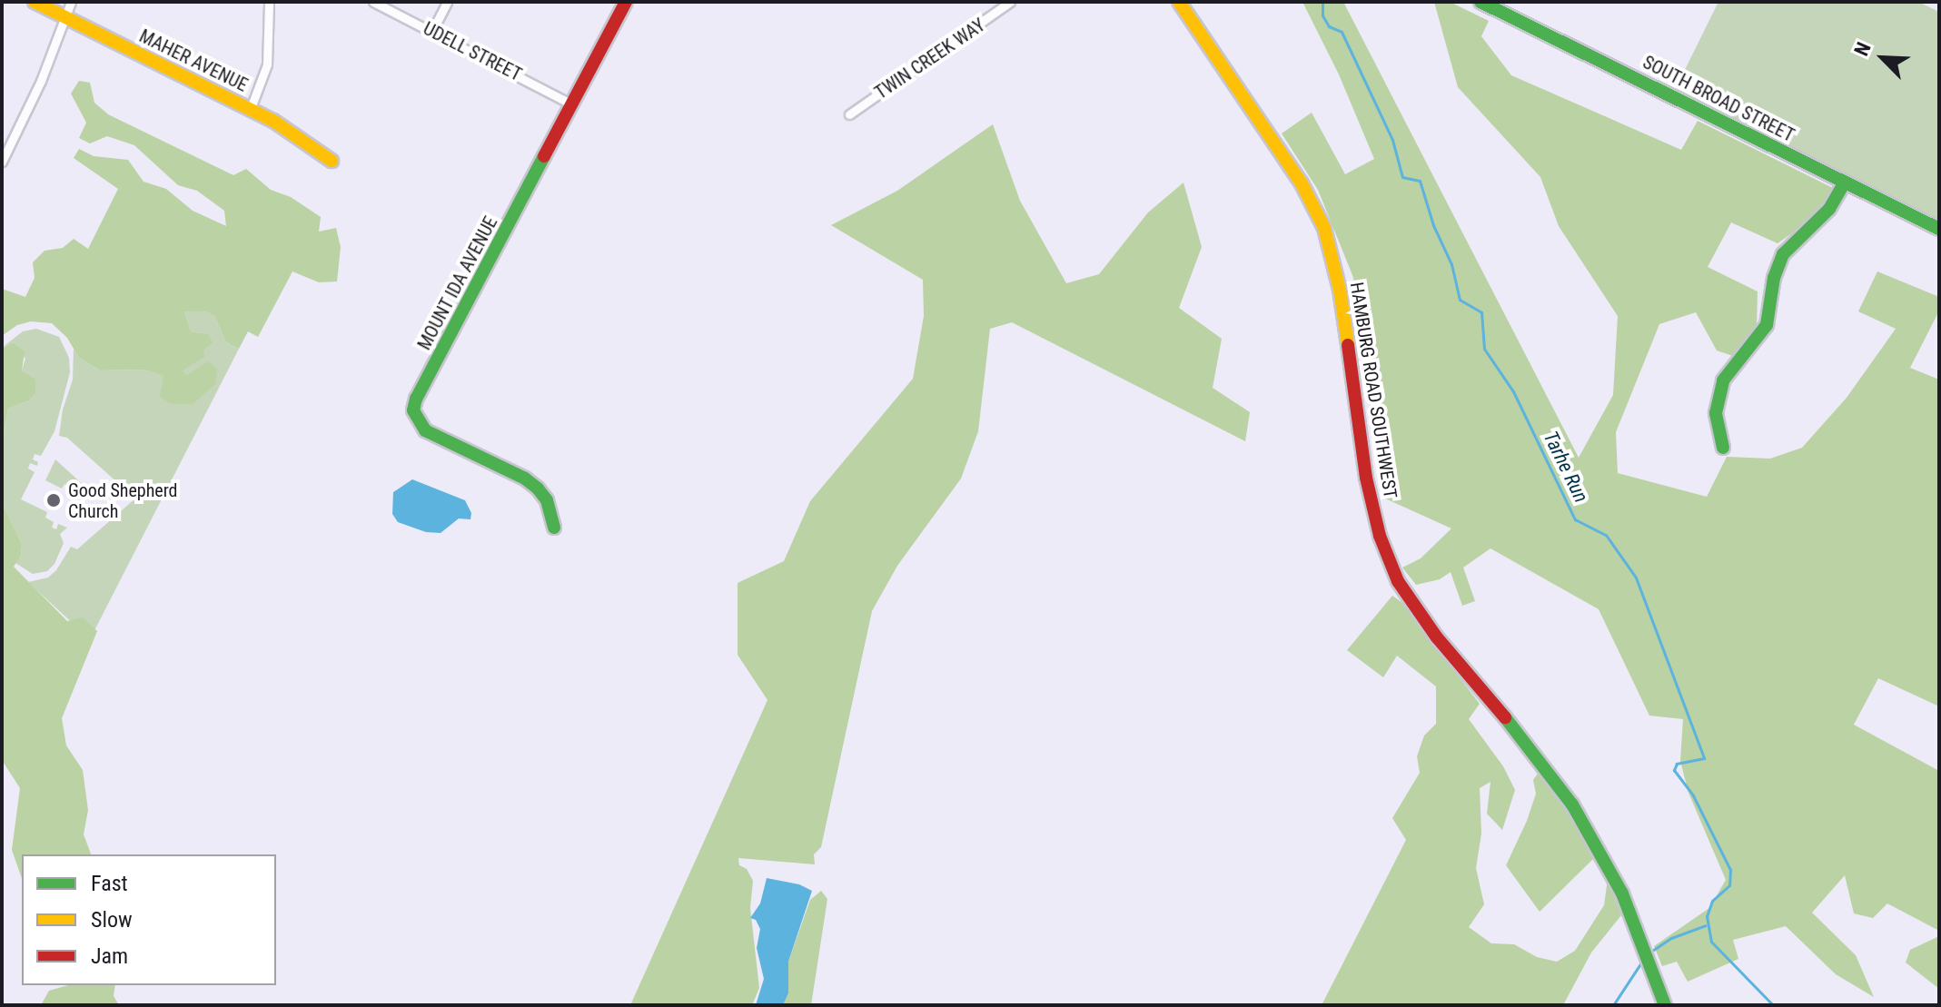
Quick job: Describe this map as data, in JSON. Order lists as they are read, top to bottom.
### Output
{
  "streets": {
    "street": [
      "UDELL STREET",
      "TWIN CREEK WAY",
      "MAHER AVENUE",
      "SOUTH BROAD STREET",
      "MOUNT IDA AVENUE",
      "HAMBURG ROAD SOUTHWEST"
    ]
  },
  "crossings": [
    ["UDELL STREET", "MOUNT IDA AVENUE"]
  ],
  "water": ["Tarhe Run"],
  "places": ["Good Shepherd Church"],
  "legend": ["Fast", "Slow", "Jam"],
  "north": "top left"
}
